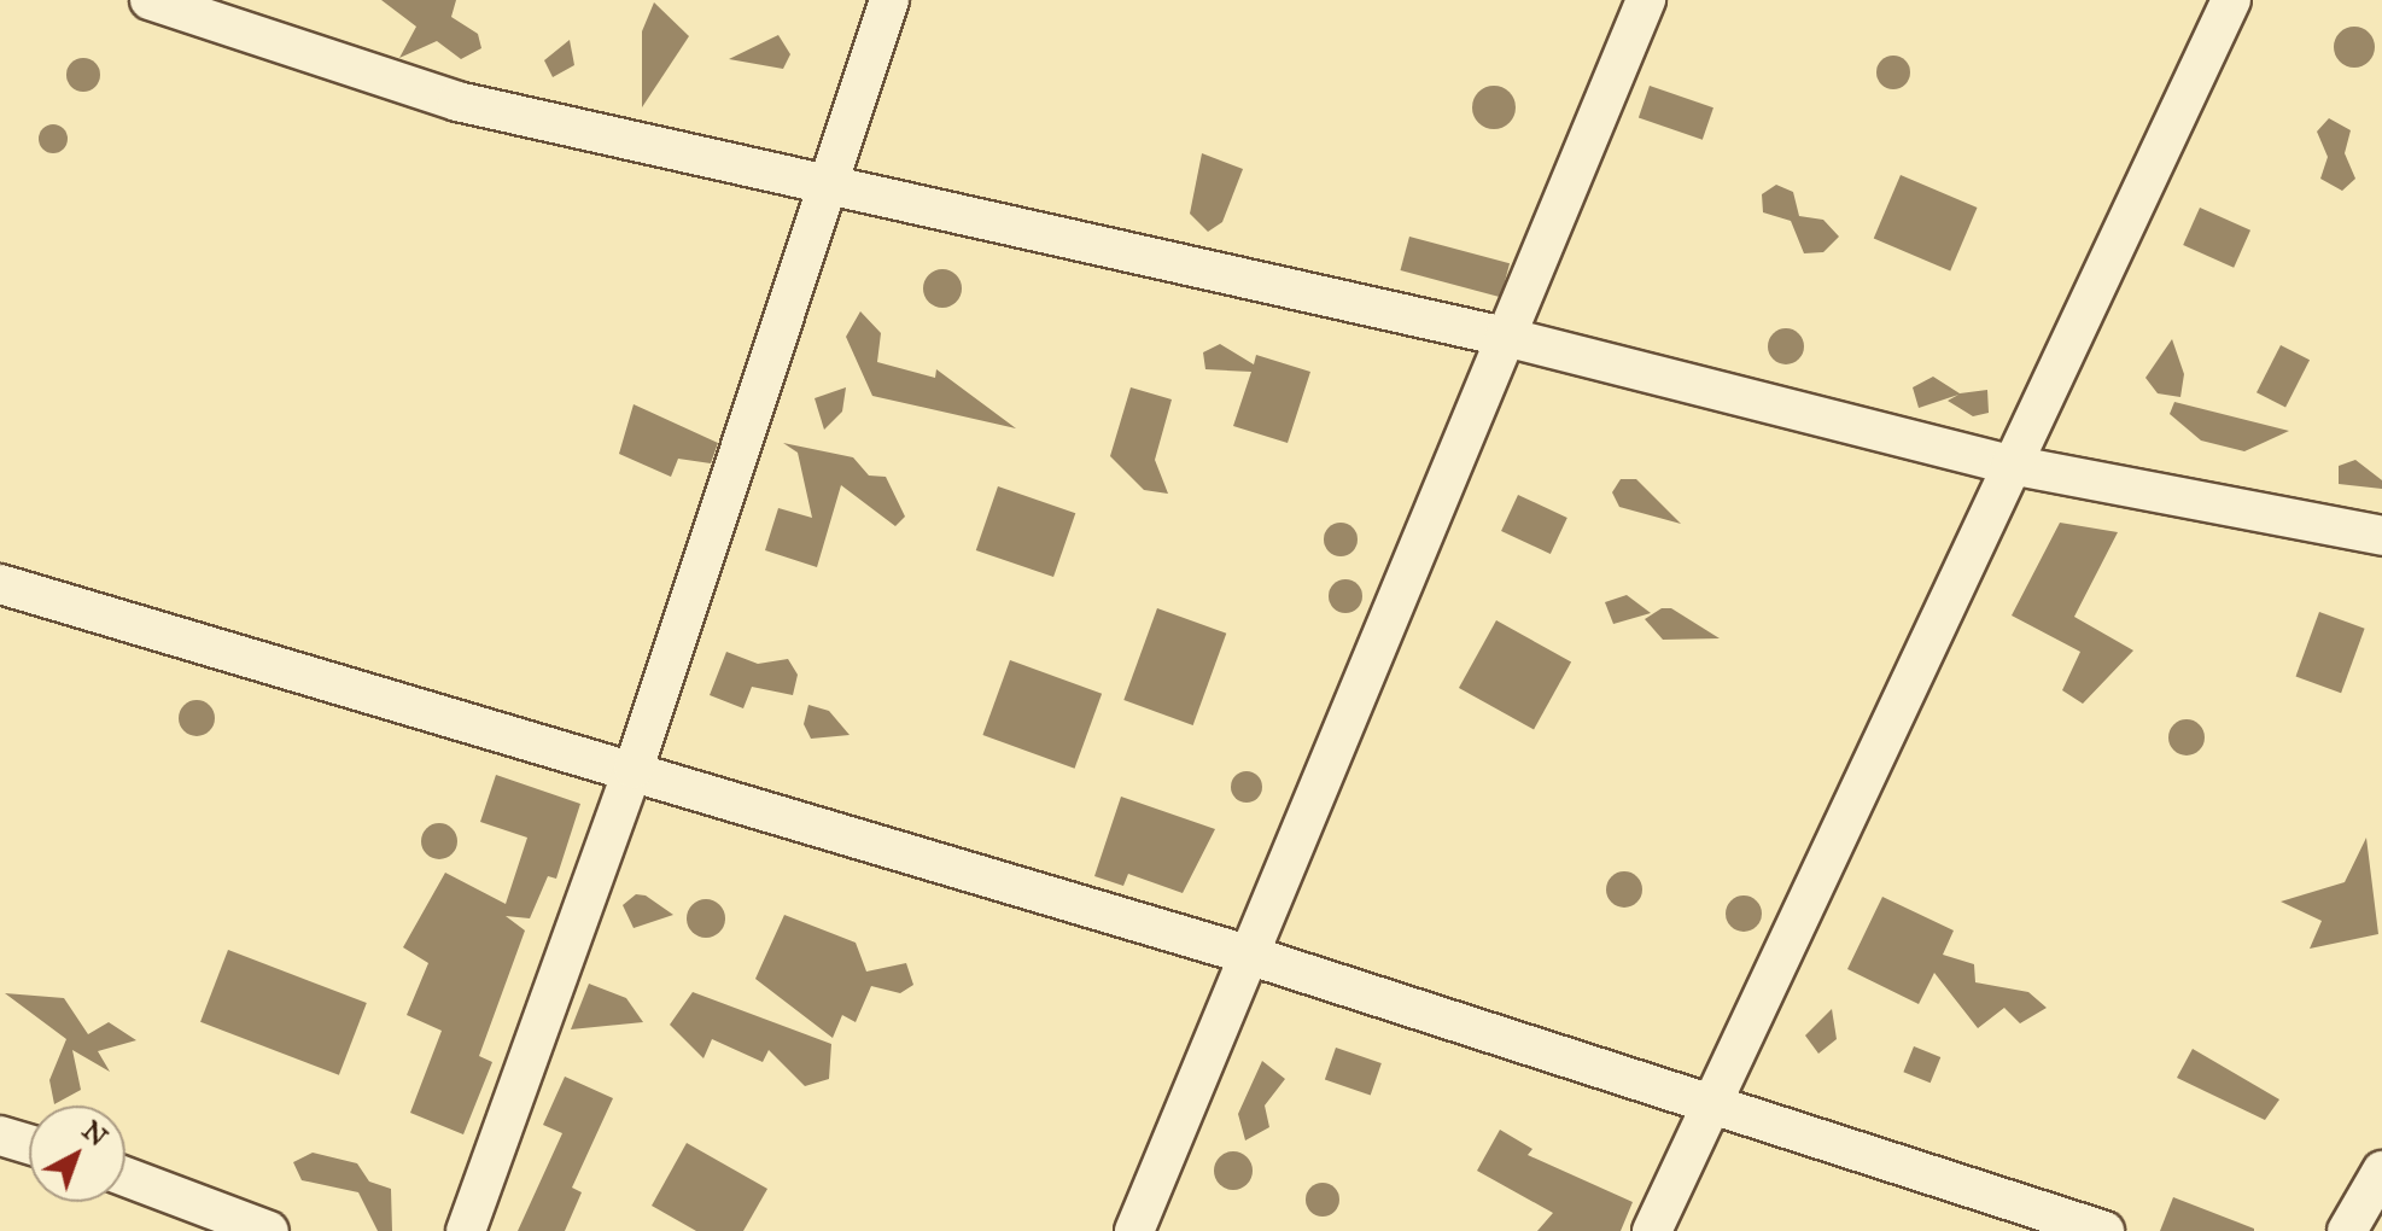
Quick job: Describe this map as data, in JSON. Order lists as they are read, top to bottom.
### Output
{
  "north": "top right"
}
